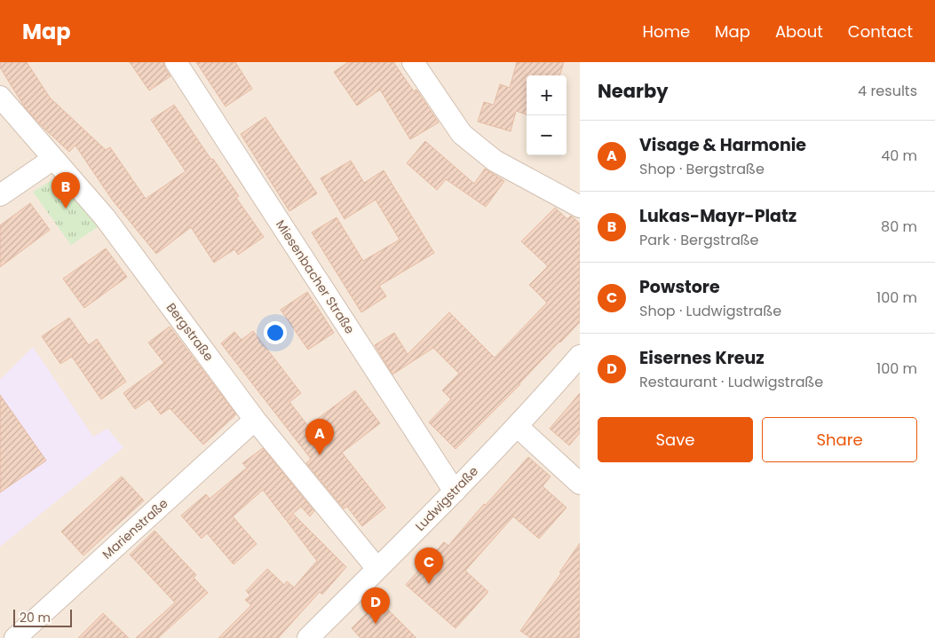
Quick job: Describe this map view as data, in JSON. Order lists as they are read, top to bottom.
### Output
{
  "streets": {
    "street": [
      "Miesenbacher Straße",
      "Bergstraße",
      "Ludwigstraße",
      "Marienstraße"
    ]
  },
  "crossings": [
    ["Miesenbacher Straße", "Ludwigstraße"],
    ["Bergstraße", "Ludwigstraße"],
    ["Bergstraße", "Marienstraße"]
  ],
  "scale_bar": "20 m",
  "page": {
    "header": "Map",
    "nav": [
      "Home",
      "Map",
      "About",
      "Contact"
    ],
    "heading": ["Nearby", "4 results"],
    "map_buttons": ["+", "−"],
    "list": [
      {
        "mark": "A",
        "name": "Visage & Harmonie",
        "note": "Shop · Bergstraße",
        "value": "40 m"
      },
      {
        "mark": "B",
        "name": "Lukas-Mayr-Platz",
        "note": "Park · Bergstraße",
        "value": "80 m"
      },
      {
        "mark": "C",
        "name": "Powstore",
        "note": "Shop · Ludwigstraße",
        "value": "100 m"
      },
      {
        "mark": "D",
        "name": "Eisernes Kreuz",
        "note": "Restaurant · Ludwigstraße",
        "value": "100 m"
      }
    ],
    "pins": [
      "B",
      "A",
      "C",
      "D"
    ],
    "buttons": ["Save", "Share"],
    "scale": "20 m"
  }
}
